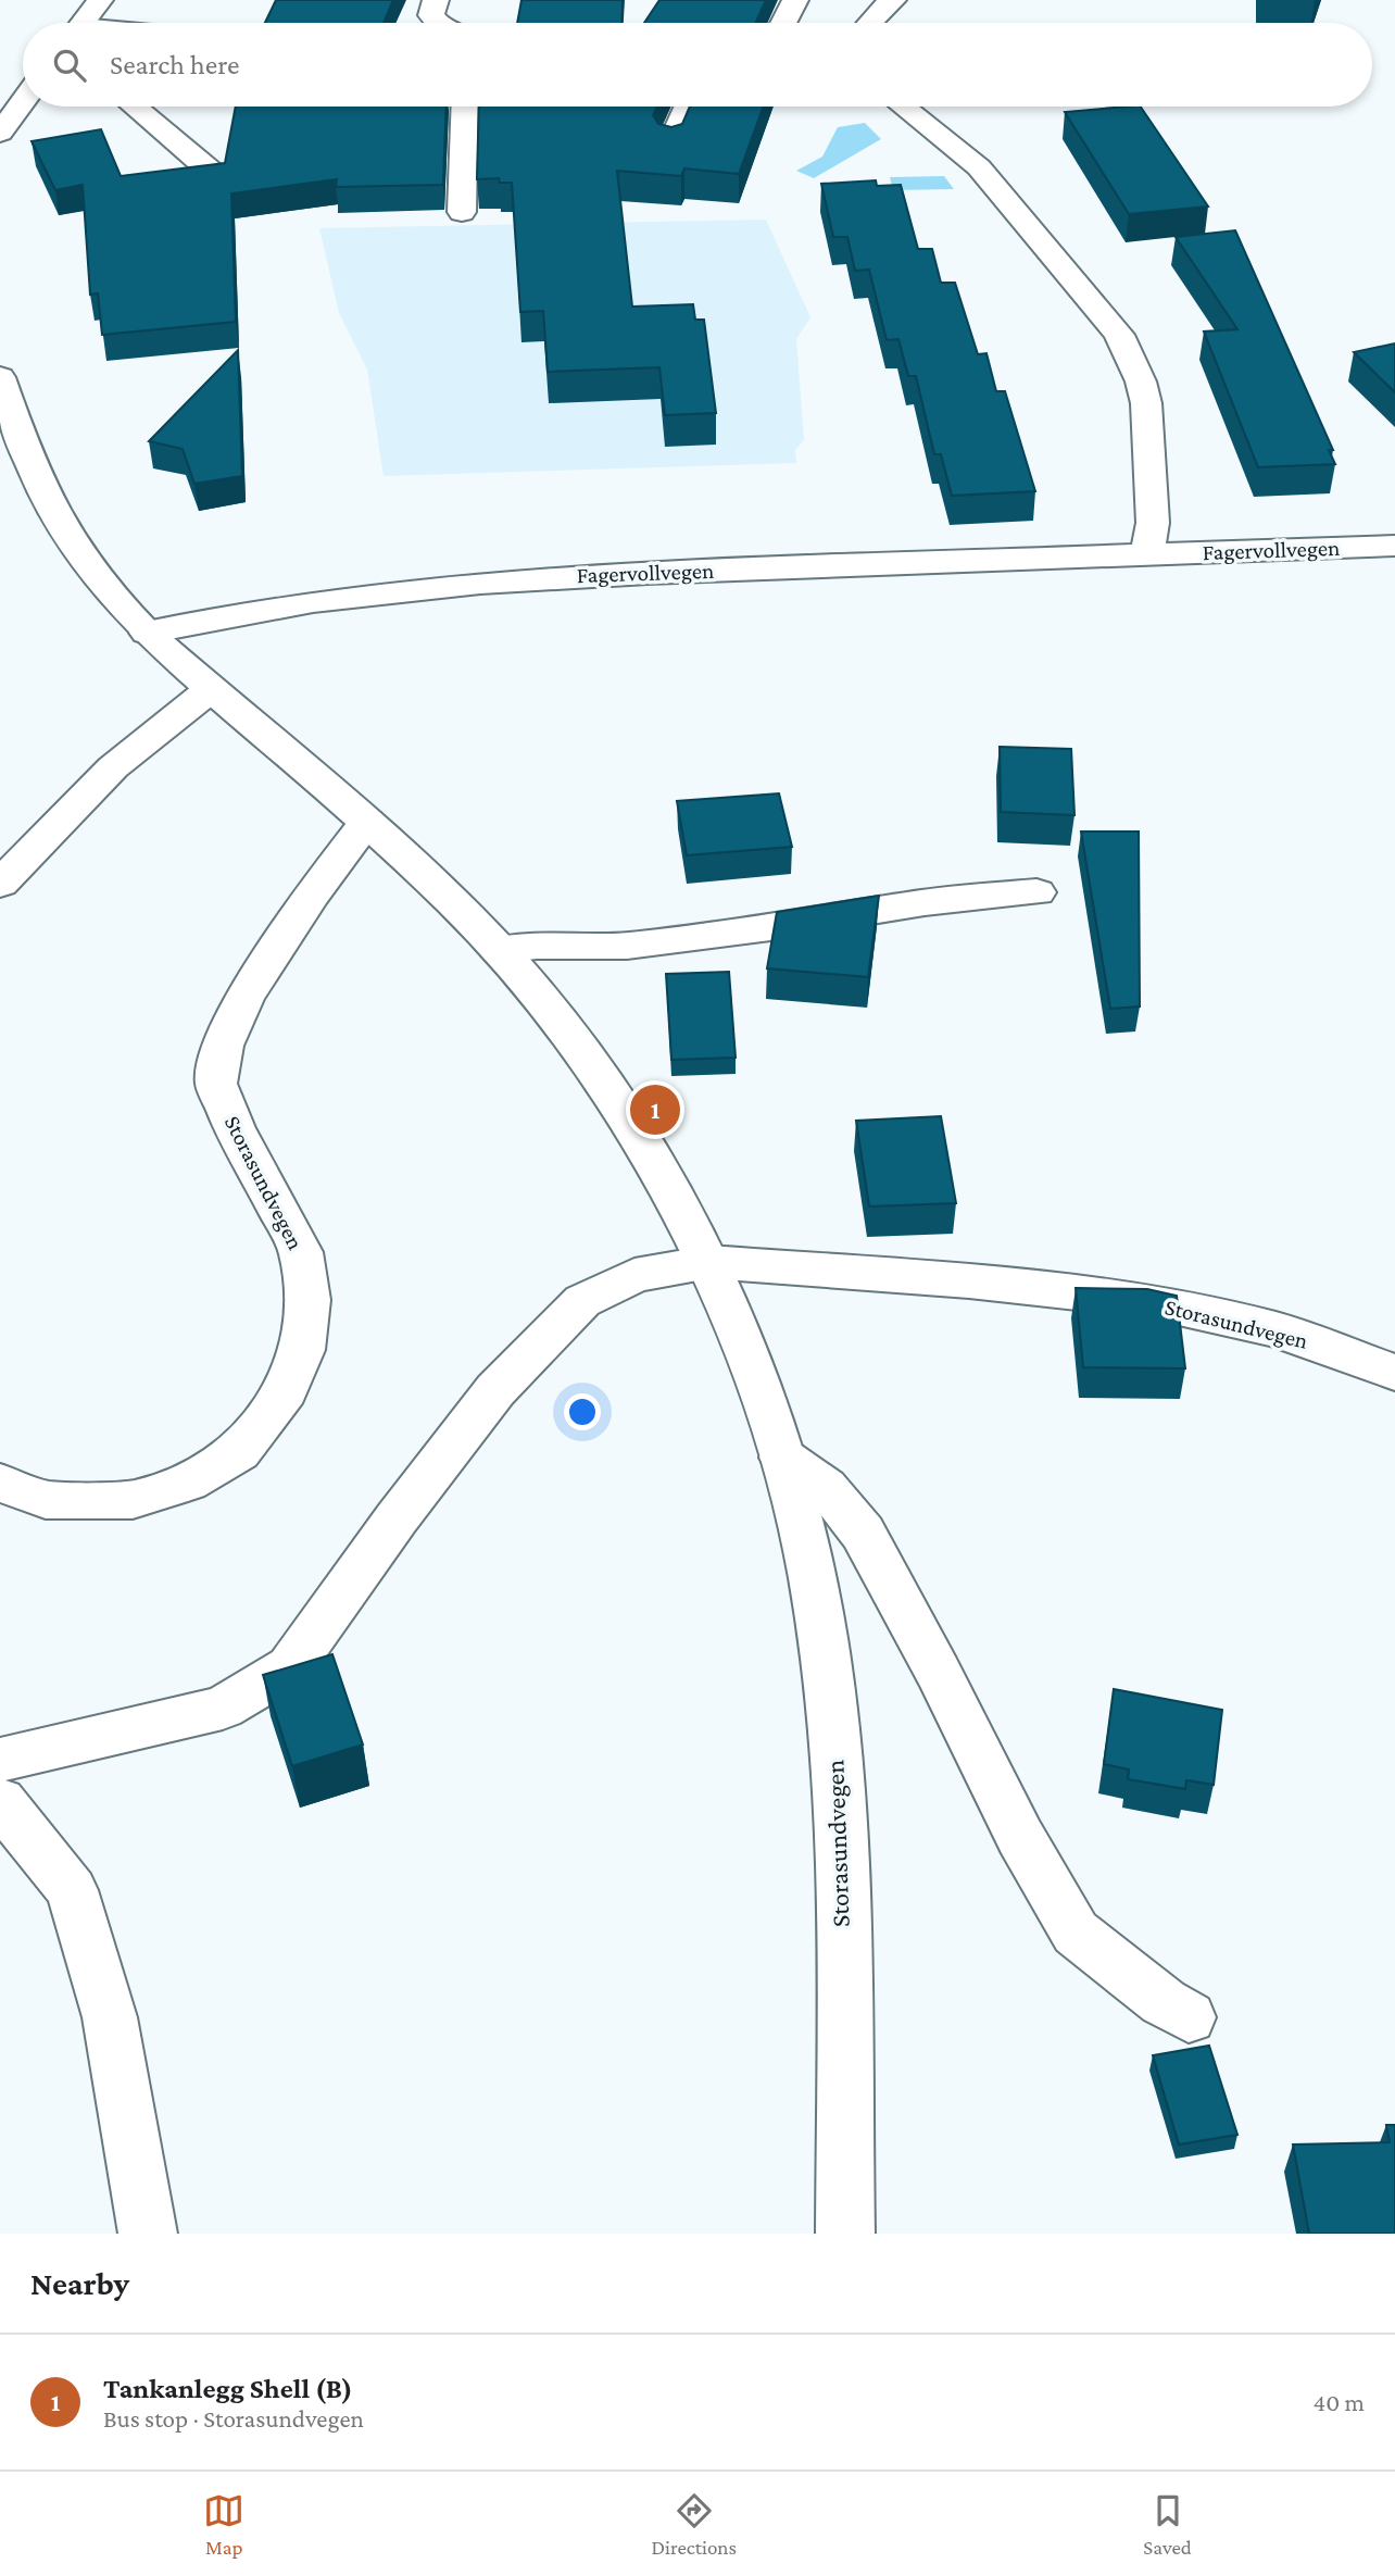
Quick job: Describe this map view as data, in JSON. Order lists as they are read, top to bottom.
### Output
{
  "streets": {
    "main road": ["Fagervollvegen", "Storasundvegen"]
  },
  "crossings": [
    ["Fagervollvegen", "Storasundvegen"]
  ],
  "page": {
    "search": "Search here",
    "pins": "1",
    "heading": "Nearby",
    "list": [
      {
        "mark": "1",
        "name": "Tankanlegg Shell (B)",
        "note": "Bus stop · Storasundvegen",
        "value": "40 m"
      }
    ],
    "nav": ["Map", "Directions", "Saved"]
  }
}
